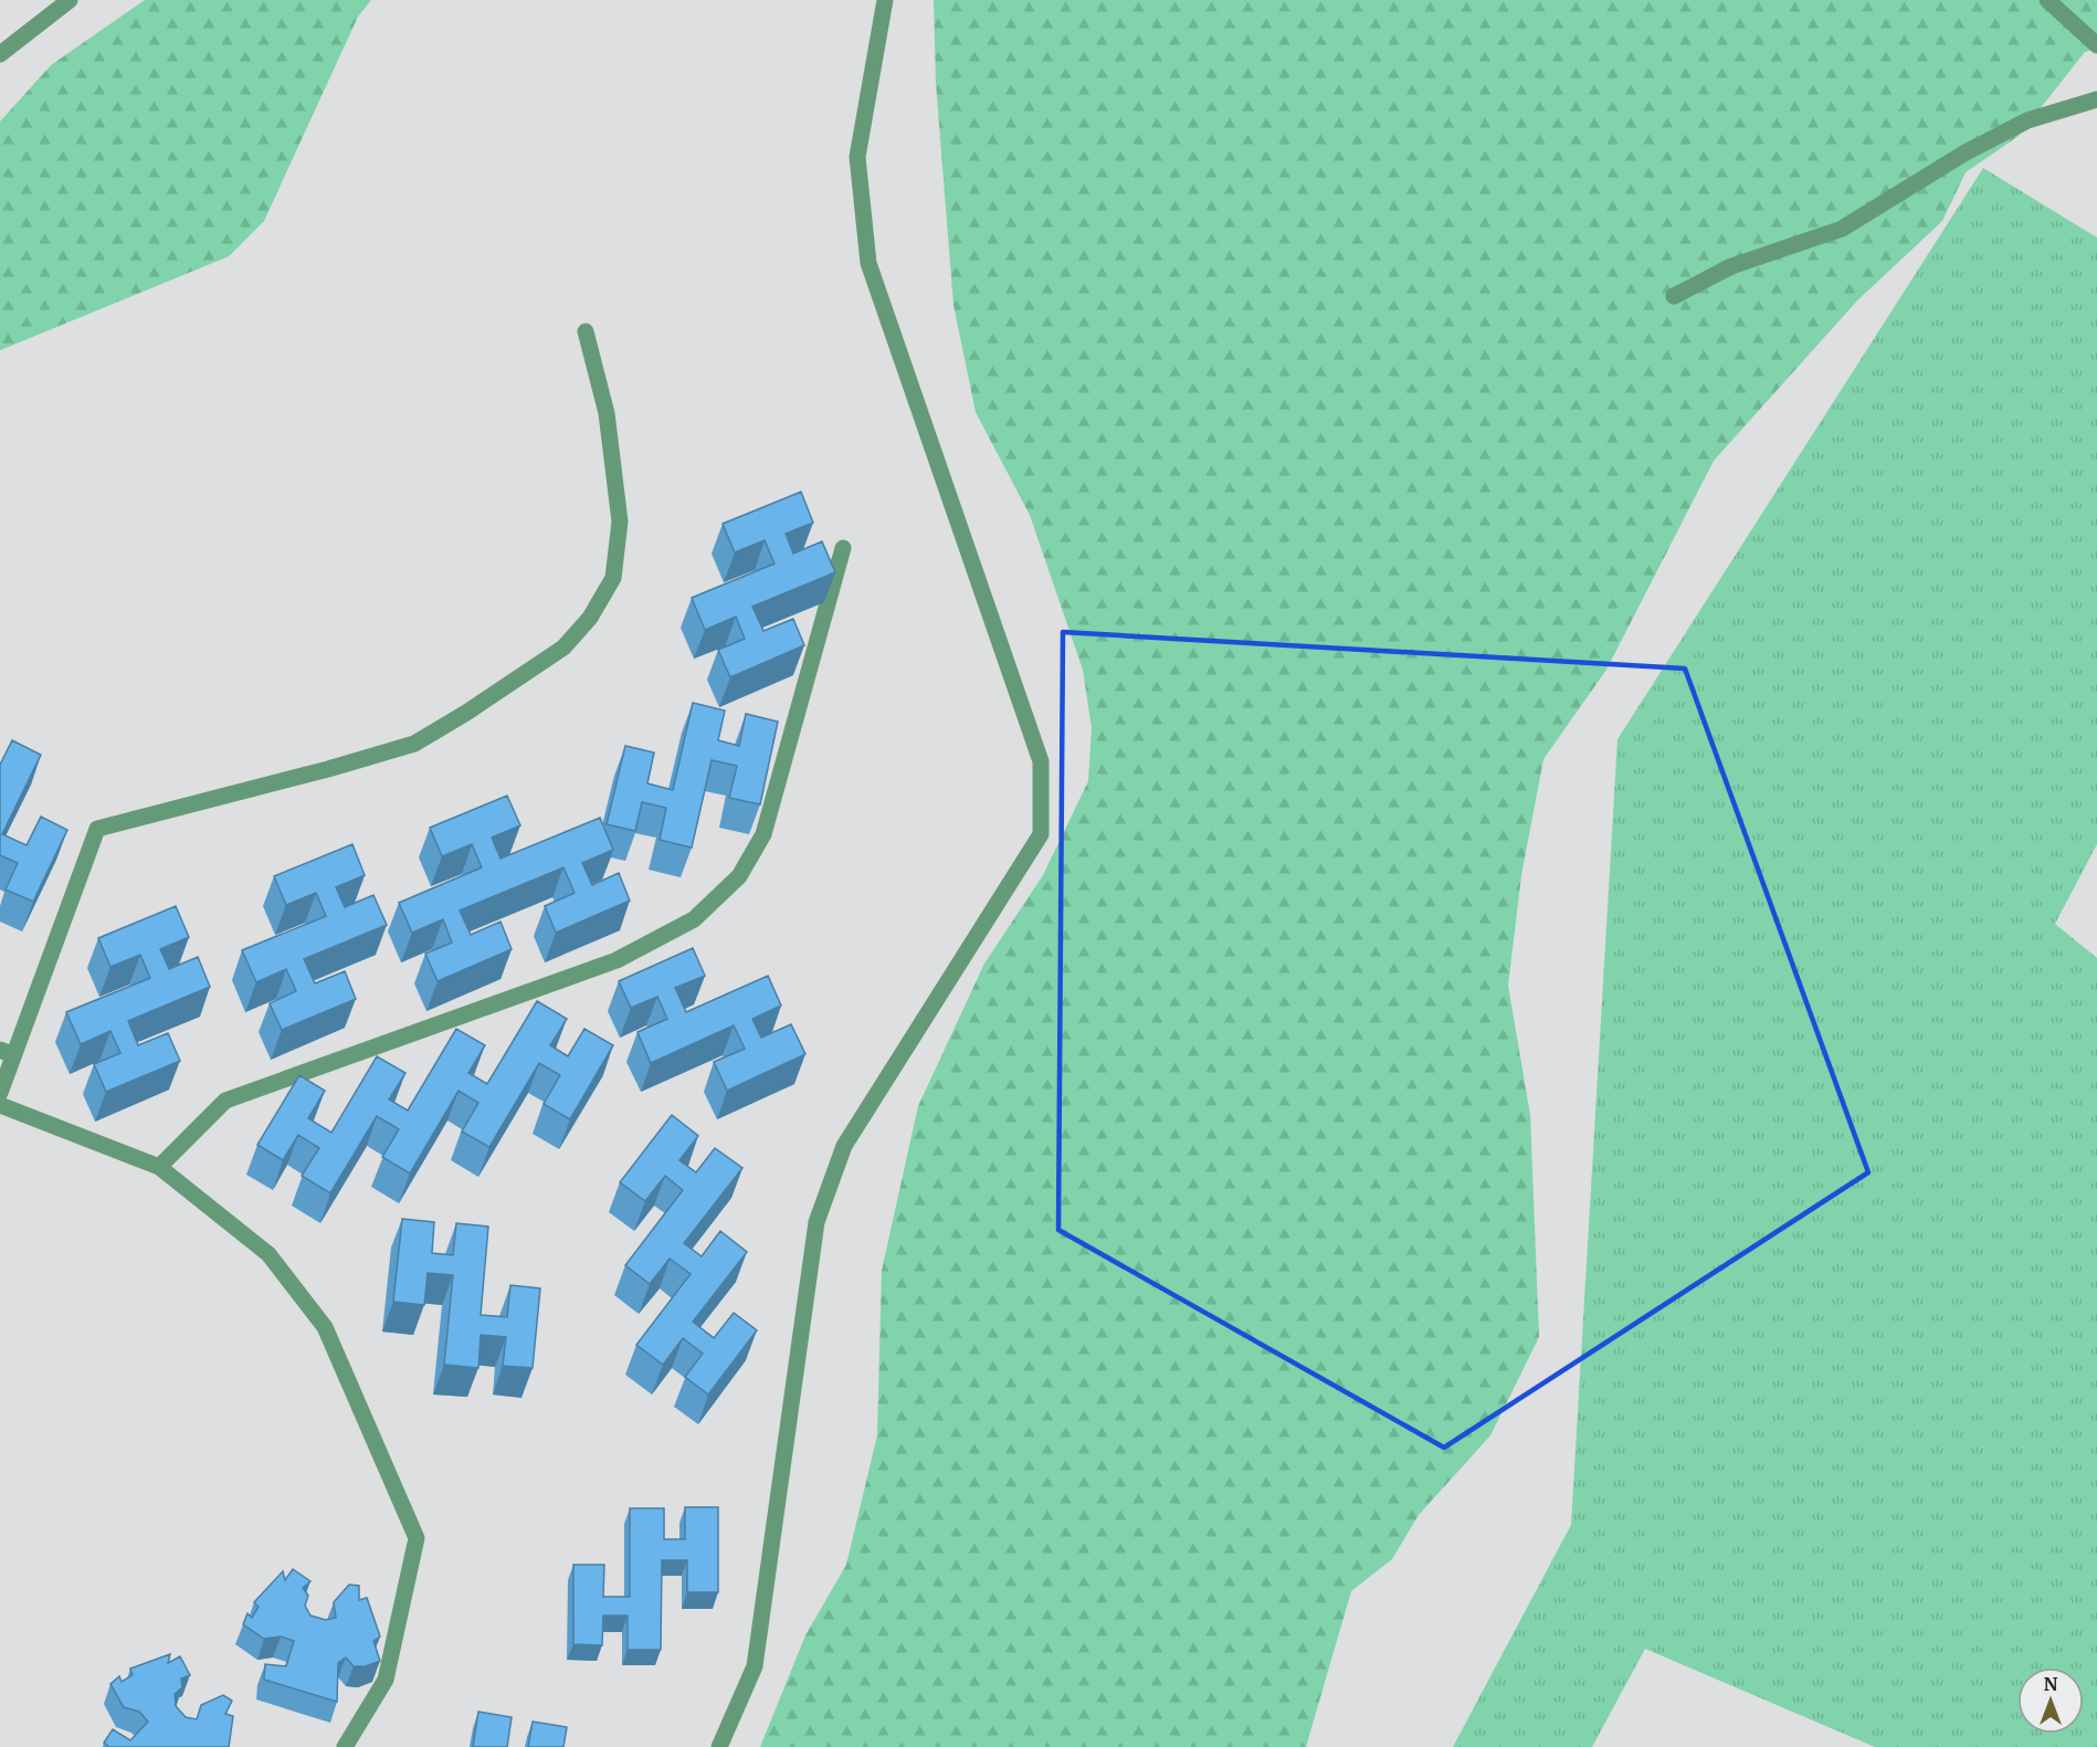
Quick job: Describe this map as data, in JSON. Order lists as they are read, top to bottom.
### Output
{
  "north": "top"
}
